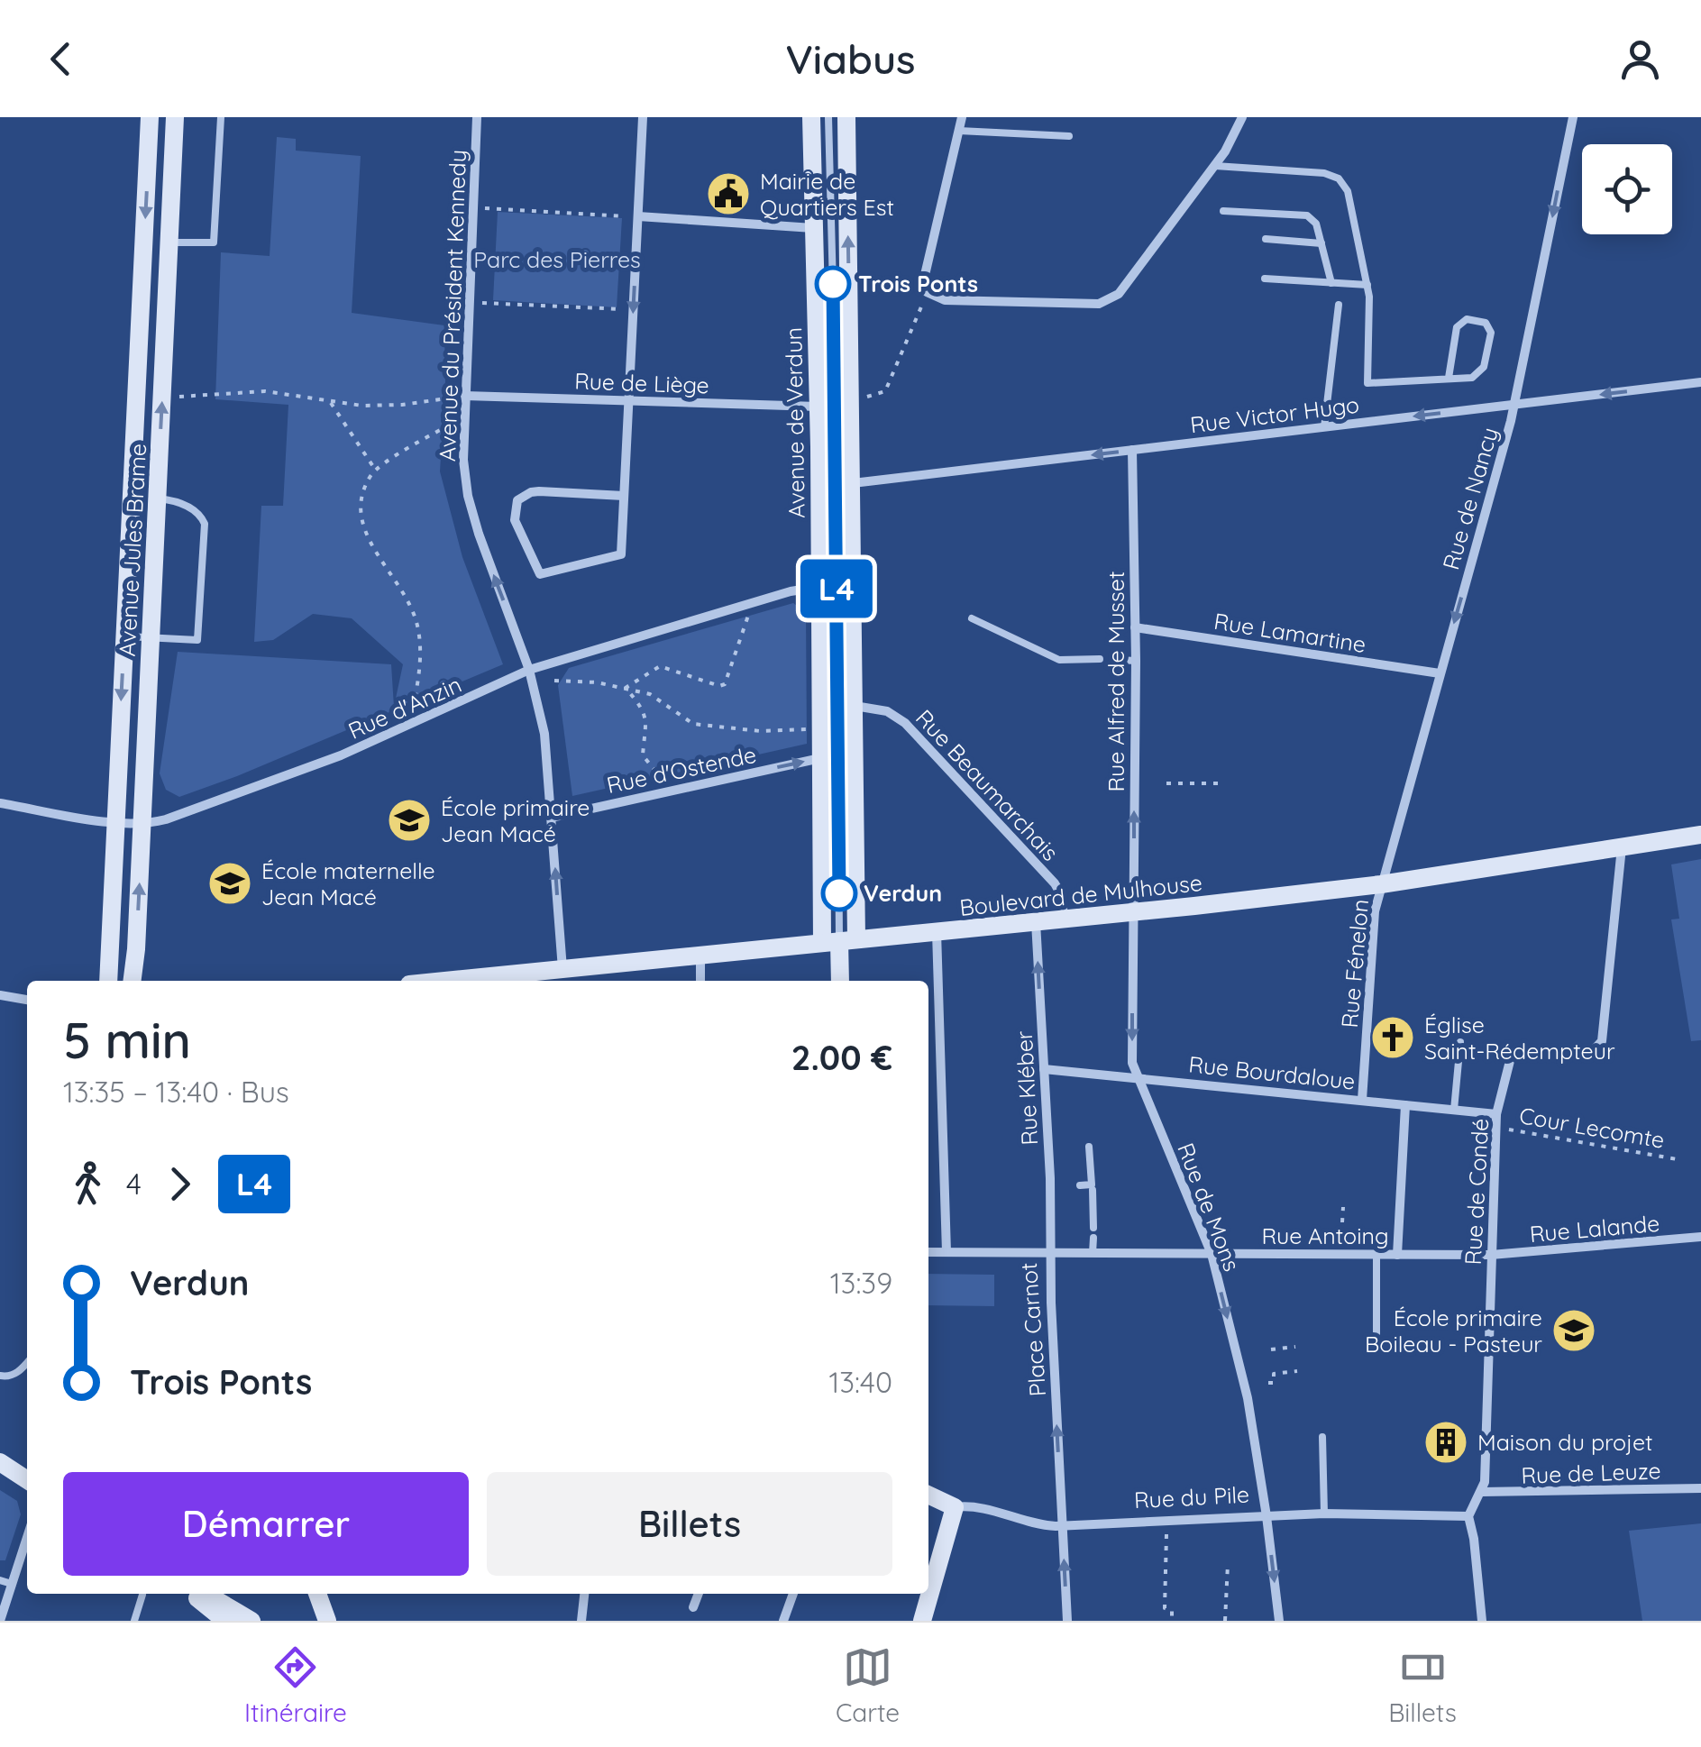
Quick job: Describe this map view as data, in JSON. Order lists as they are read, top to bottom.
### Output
{
  "streets": {
    "street": [
      "Avenue du Président Kennedy",
      "Rue de Liège",
      "Rue Victor Hugo",
      "Avenue de Verdun",
      "Rue de Nancy",
      "Avenue Jules Brame",
      "Rue Lamartine",
      "Rue Alfred de Musset",
      "Rue d'Anzin",
      "Rue d'Ostende",
      "Rue Beaumarchais",
      "Boulevard de Mulhouse",
      "Rue Fénelon",
      "Rue Bourdaloue",
      "Rue Kléber",
      "Rue de Condé",
      "Rue de Mons",
      "Rue Lalande",
      "Rue Antoing",
      "Place Carnot",
      "Rue de Leuze",
      "Rue du Pile"
    ],
    "path": ["Cour Lecomte"]
  },
  "crossings": [
    ["Avenue du Président Kennedy", "Rue de Liège"],
    ["Avenue du Président Kennedy", "Rue d'Anzin"],
    ["Avenue du Président Kennedy", "Rue d'Ostende"],
    ["Avenue du Président Kennedy", "Boulevard de Mulhouse"],
    ["Rue de Liège", "Avenue de Verdun"],
    ["Rue Victor Hugo", "Rue de Nancy"],
    ["Rue Victor Hugo", "Rue Alfred de Musset"],
    ["Avenue de Verdun", "Rue d'Anzin"],
    ["Avenue de Verdun", "Rue d'Ostende"],
    ["Avenue de Verdun", "Boulevard de Mulhouse"],
    ["Rue de Nancy", "Rue Lamartine"],
    ["Rue de Nancy", "Boulevard de Mulhouse"],
    ["Rue de Nancy", "Rue Fénelon"],
    ["Avenue Jules Brame", "Rue d'Anzin"],
    ["Rue Lamartine", "Rue Alfred de Musset"],
    ["Rue Alfred de Musset", "Boulevard de Mulhouse"],
    ["Rue Alfred de Musset", "Rue de Mons"],
    ["Rue Beaumarchais", "Boulevard de Mulhouse"],
    ["Boulevard de Mulhouse", "Rue Fénelon"],
    ["Boulevard de Mulhouse", "Rue Kléber"],
    ["Boulevard de Mulhouse", "Rue de Condé"],
    ["Boulevard de Mulhouse", "Rue de Mons"],
    ["Rue Fénelon", "Rue Bourdaloue"],
    ["Rue Bourdaloue", "Rue Kléber"],
    ["Rue Bourdaloue", "Rue de Condé"],
    ["Rue Bourdaloue", "Rue de Mons"],
    ["Rue Kléber", "Rue Antoing"],
    ["Rue Kléber", "Place Carnot"],
    ["Cour Lecomte", "Rue de Condé"],
    ["Rue de Condé", "Rue Lalande"],
    ["Rue de Condé", "Rue Antoing"],
    ["Rue de Condé", "Rue de Leuze"],
    ["Rue de Condé", "Rue du Pile"],
    ["Rue de Mons", "Rue Antoing"],
    ["Rue de Mons", "Rue du Pile"],
    ["Rue Lalande", "Rue Antoing"],
    ["Rue Antoing", "Place Carnot"],
    ["Place Carnot", "Rue du Pile"]
  ],
  "one_way": [
    "Avenue du Président Kennedy",
    "Rue Victor Hugo",
    "Rue de Nancy",
    "Rue Alfred de Musset",
    "Rue d'Ostende",
    "Rue Kléber",
    "Rue de Mons",
    "Place Carnot"
  ],
  "parks": ["Parc des Pierres"],
  "places": {
    "public building": ["Mairie de Quartiers Est"],
    "other": ["Trois Ponts", "Verdun"],
    "school or university": ["École primaire Jean Macé", "École maternelle Jean Macé", "École primaire Boileau - Pasteur"],
    "church": ["Église Saint-Rédempteur"],
    "building": ["Maison du projet"]
  },
  "lines": ["bus line L4"],
  "page": {
    "header": "Viabus",
    "on_map": "L4",
    "heading": ["5 min", "13:35 – 13:40 · Bus", "2.00 €"],
    "legs": ["4", "L4"],
    "list": [
      {
        "name": "Verdun",
        "value": "13:39"
      },
      {
        "name": "Trois Ponts",
        "value": "13:40"
      }
    ],
    "buttons": ["Démarrer", "Billets"],
    "tabs": ["Itinéraire", "Carte", "Billets"]
  }
}
